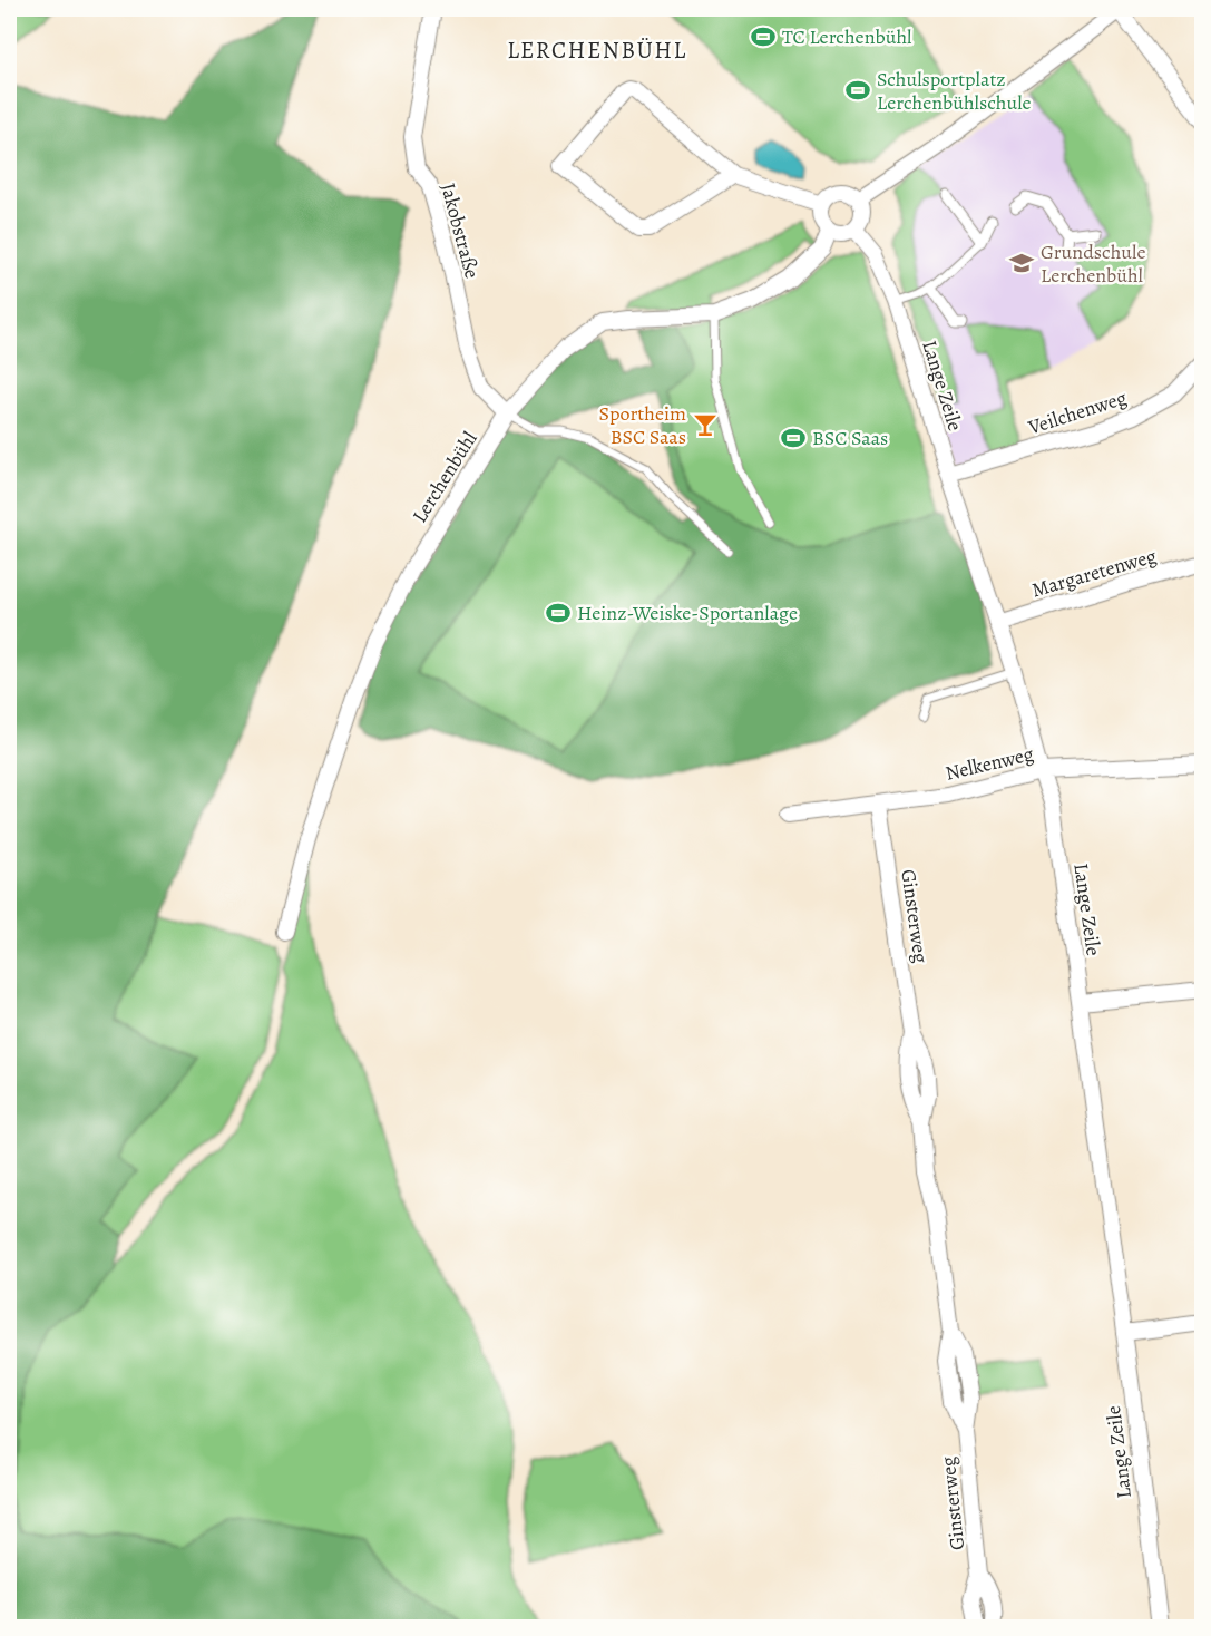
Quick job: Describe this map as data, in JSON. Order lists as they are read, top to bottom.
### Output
{
  "streets": {
    "street": [
      "Jakobstraße",
      "Lange Zeile",
      "Veilchenweg",
      "Lerchenbühl",
      "Margaretenweg",
      "Nelkenweg",
      "Ginsterweg"
    ]
  },
  "crossings": [
    ["Jakobstraße", "Lerchenbühl"],
    ["Lange Zeile", "Veilchenweg"],
    ["Lange Zeile", "Lerchenbühl"],
    ["Lange Zeile", "Margaretenweg"],
    ["Lange Zeile", "Nelkenweg"],
    ["Nelkenweg", "Ginsterweg"]
  ],
  "districts": ["LERCHENBÜHL"],
  "places": {
    "sports": [
      "TC Lerchenbühl",
      "Schulsportplatz Lerchenbühlschule",
      "BSC Saas",
      "Heinz-Weiske-Sportanlage"
    ],
    "school or university": ["Grundschule Lerchenbühl"],
    "bar": ["Sportheim BSC Saas"]
  }
}
